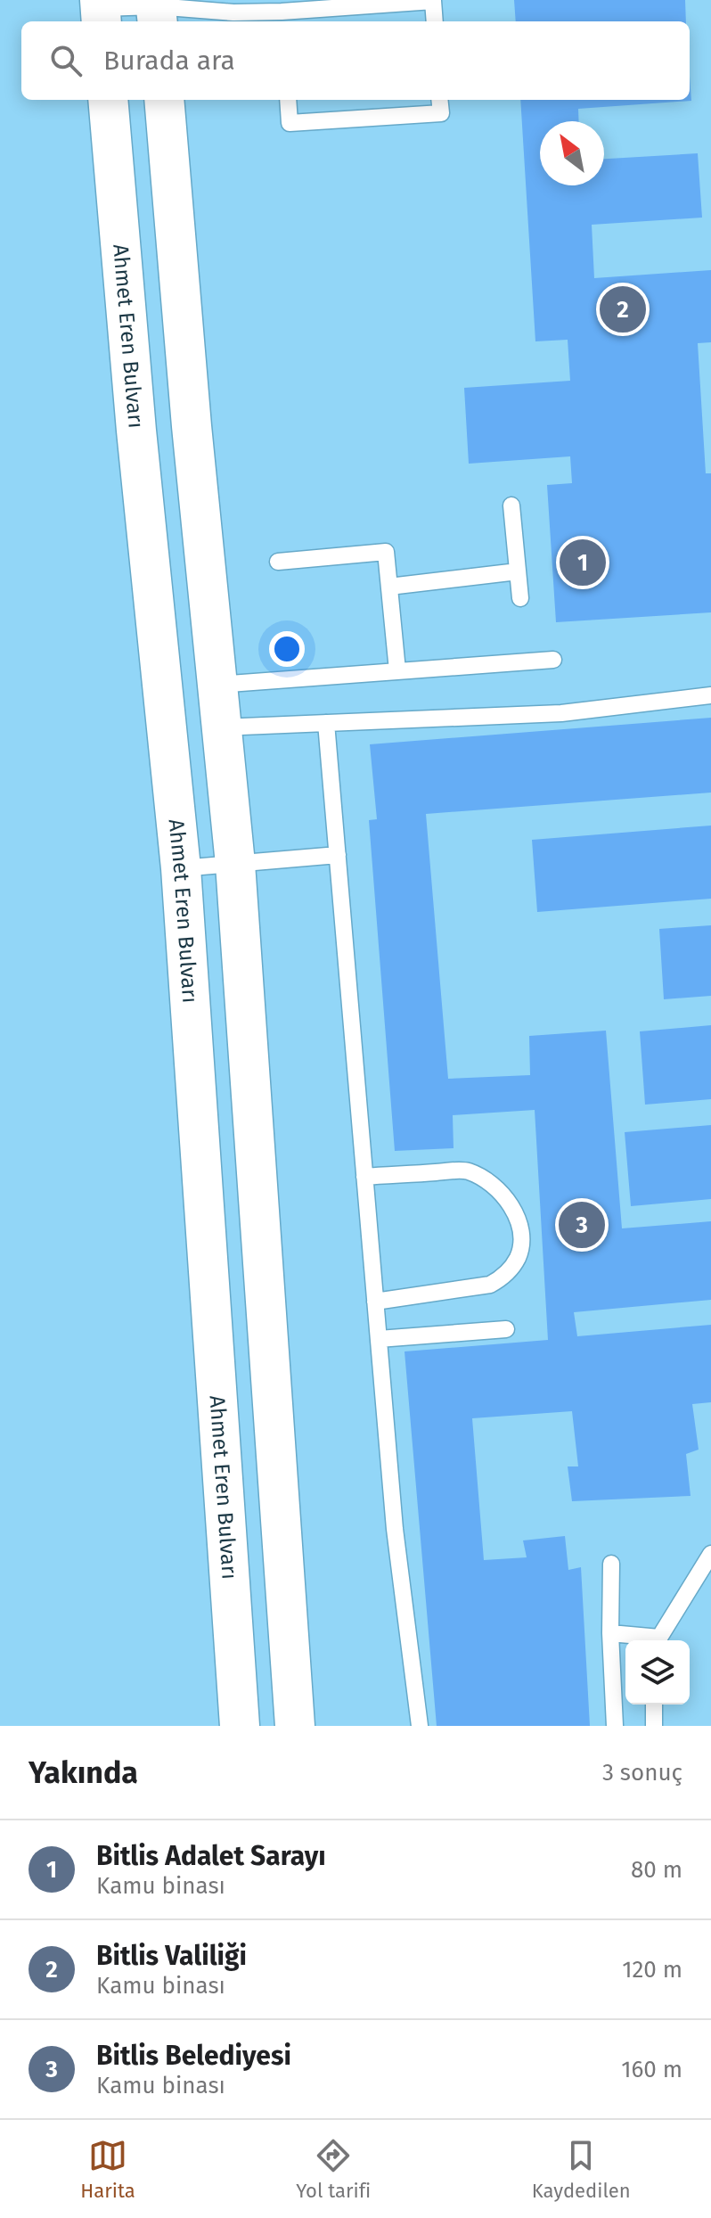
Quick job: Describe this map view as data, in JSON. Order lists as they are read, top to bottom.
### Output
{
  "streets": {
    "main road": ["Ahmet Eren Bulvarı"]
  },
  "north": "top left",
  "page": {
    "search": "Burada ara",
    "pins": ["2", "1", "3"],
    "heading": ["Yakında", "3 sonuç"],
    "list": [
      {
        "mark": "1",
        "name": "Bitlis Adalet Sarayı",
        "note": "Kamu binası",
        "value": "80 m"
      },
      {
        "mark": "2",
        "name": "Bitlis Valiliği",
        "note": "Kamu binası",
        "value": "120 m"
      },
      {
        "mark": "3",
        "name": "Bitlis Belediyesi",
        "note": "Kamu binası",
        "value": "160 m"
      }
    ],
    "nav": ["Harita", "Yol tarifi", "Kaydedilen"]
  }
}
